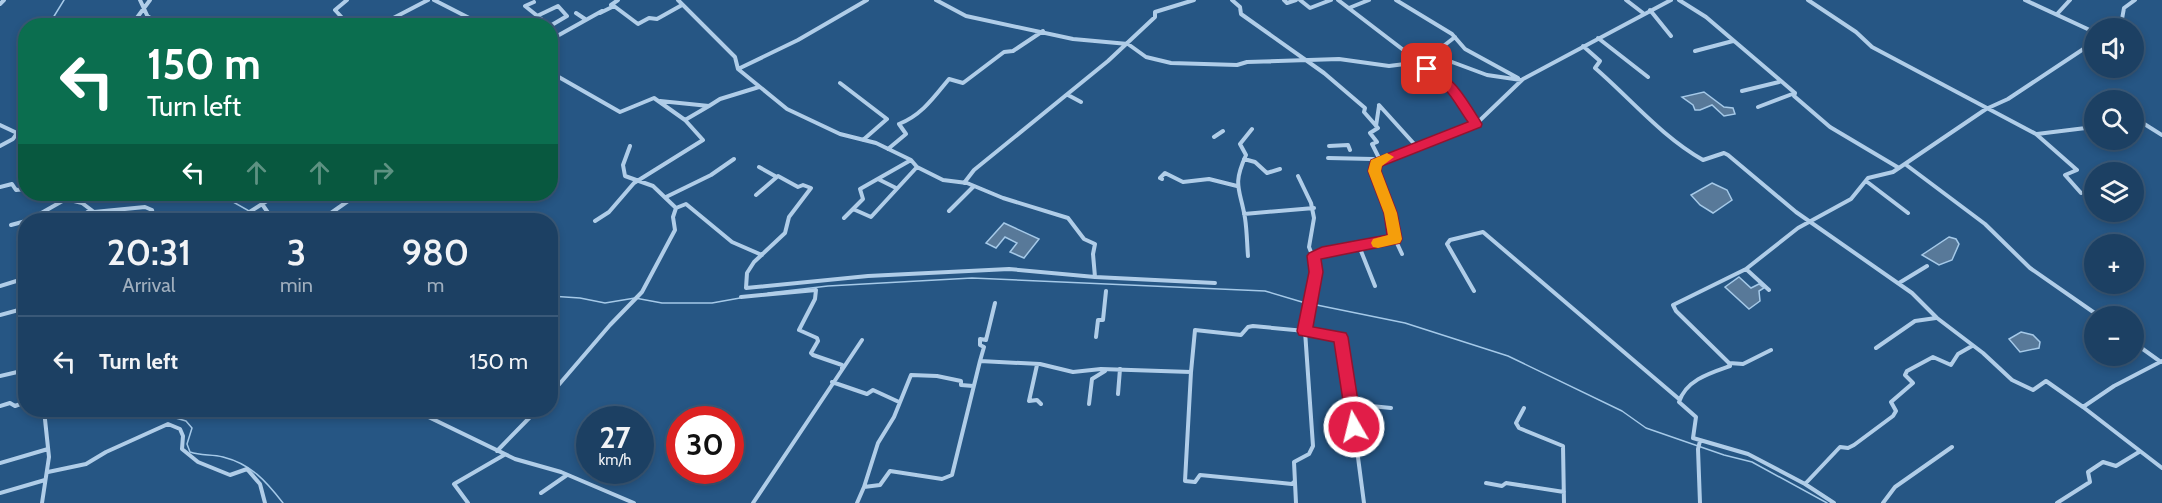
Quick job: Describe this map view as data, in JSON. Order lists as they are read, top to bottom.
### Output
{
  "page": {
    "map_buttons": ["+", "−"],
    "turn": ["150 m", "Turn left"],
    "eta": [
      "20:31",
      "Arrival",
      "3",
      "min",
      "980",
      "m"
    ],
    "list": [
      {
        "name": "Turn left",
        "value": "150 m"
      }
    ],
    "speed": "27 km/h",
    "limit": "30"
  }
}
